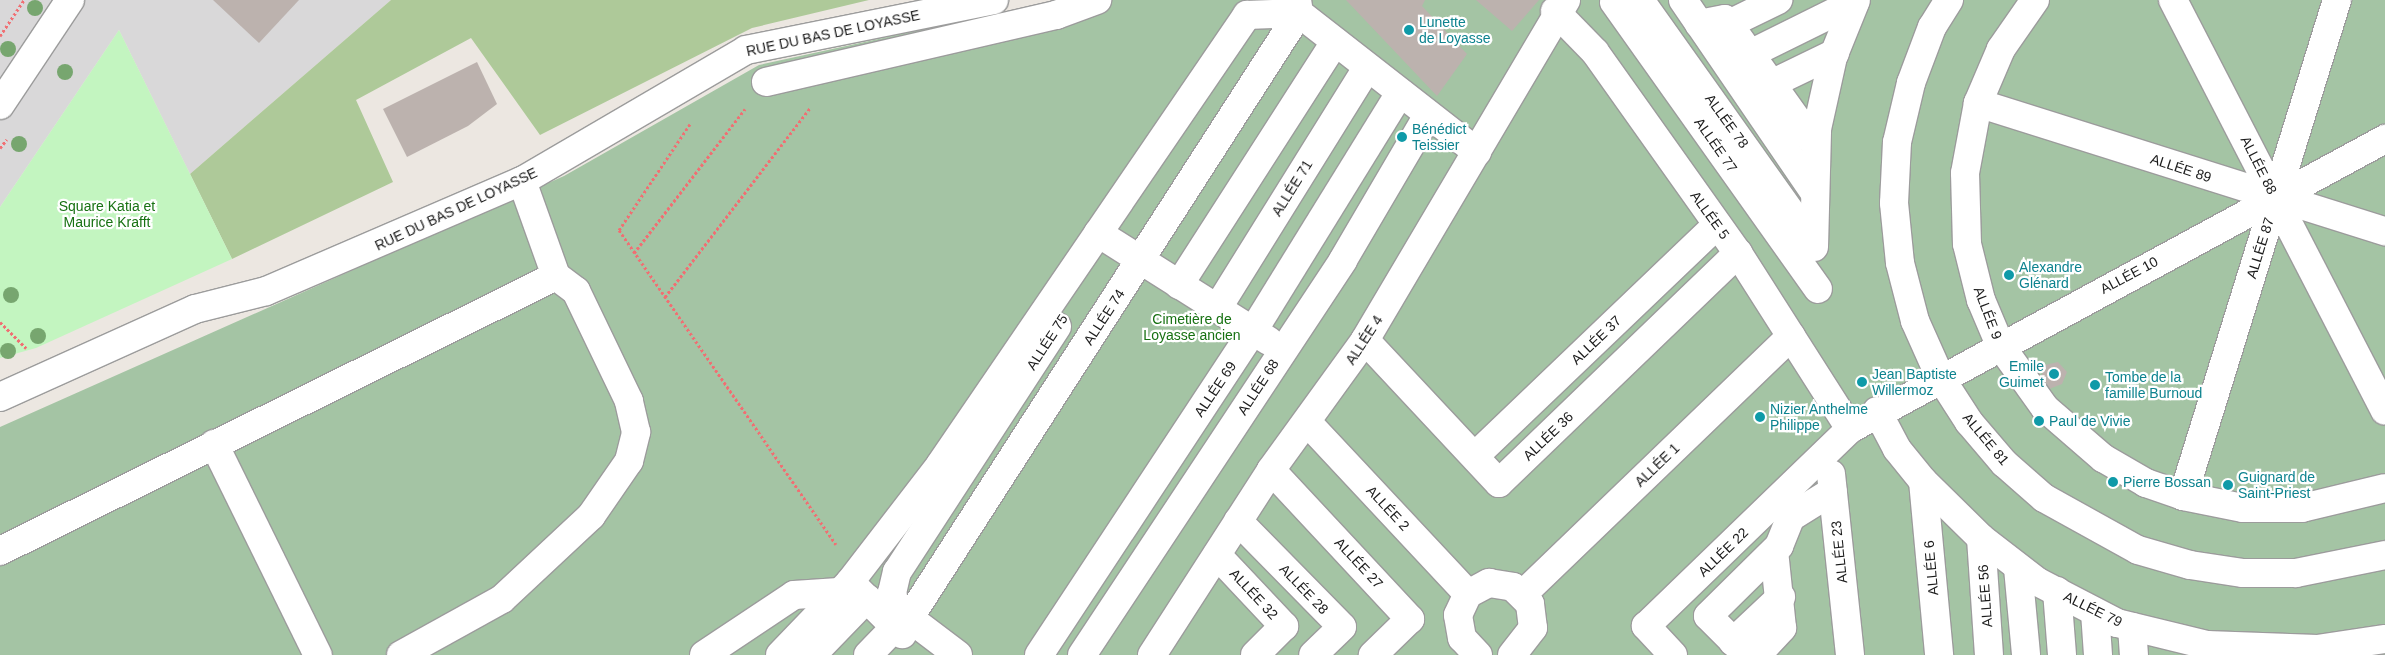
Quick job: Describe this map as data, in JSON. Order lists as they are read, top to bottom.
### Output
{
  "streets": {
    "street": [
      "RUE DU BAS DE LOYASSE",
      "ALLÉE 78",
      "ALLÉE 77",
      "ALLÉE 88",
      "ALLÉE 89",
      "ALLÉE 71",
      "ALLÉE 5",
      "ALLÉE 87",
      "ALLÉE 10",
      "ALLÉE 9",
      "ALLÉE 74",
      "ALLÉE 4",
      "ALLÉE 37",
      "ALLÉE 75",
      "ALLÉE 68",
      "ALLÉE 69",
      "ALLÉE 36",
      "ALLÉE 81",
      "ALLÉE 1",
      "ALLÉE 2",
      "ALLÉE 22",
      "ALLÉE 23",
      "ALLÉE 27",
      "ALLÉE 6",
      "ALLÉE 28",
      "ALLÉE 32",
      "ALLÉE 56",
      "ALLÉE 79"
    ]
  },
  "crossings": [
    ["ALLÉE 78", "ALLÉE 77"],
    ["ALLÉE 88", "ALLÉE 89"],
    ["ALLÉE 88", "ALLÉE 87"],
    ["ALLÉE 88", "ALLÉE 10"],
    ["ALLÉE 89", "ALLÉE 87"],
    ["ALLÉE 89", "ALLÉE 10"],
    ["ALLÉE 89", "ALLÉE 9"],
    ["ALLÉE 5", "ALLÉE 10"],
    ["ALLÉE 5", "ALLÉE 4"],
    ["ALLÉE 5", "ALLÉE 37"],
    ["ALLÉE 5", "ALLÉE 36"],
    ["ALLÉE 5", "ALLÉE 1"],
    ["ALLÉE 87", "ALLÉE 10"],
    ["ALLÉE 87", "ALLÉE 9"],
    ["ALLÉE 10", "ALLÉE 9"],
    ["ALLÉE 10", "ALLÉE 81"],
    ["ALLÉE 10", "ALLÉE 22"],
    ["ALLÉE 10", "ALLÉE 23"],
    ["ALLÉE 10", "ALLÉE 79"],
    ["ALLÉE 74", "ALLÉE 75"],
    ["ALLÉE 4", "ALLÉE 36"],
    ["ALLÉE 4", "ALLÉE 2"],
    ["ALLÉE 4", "ALLÉE 27"],
    ["ALLÉE 4", "ALLÉE 28"],
    ["ALLÉE 4", "ALLÉE 32"],
    ["ALLÉE 37", "ALLÉE 36"],
    ["ALLÉE 22", "ALLÉE 23"],
    ["ALLÉE 6", "ALLÉE 79"],
    ["ALLÉE 56", "ALLÉE 79"]
  ],
  "parks": ["Square Katia et Maurice Krafft", "Cimetière de Loyasse ancien"],
  "places": [
    "Lunette de Loyasse",
    "Bénédict Teissier",
    "Alexandre Glénard",
    "Emile Guimet",
    "Jean Baptiste Willermoz",
    "Tombe de la famille Burnoud",
    "Nizier Anthelme Philippe",
    "Paul de Vivie",
    "Pierre Bossan",
    "Guignard de Saint-Priest"
  ]
}
